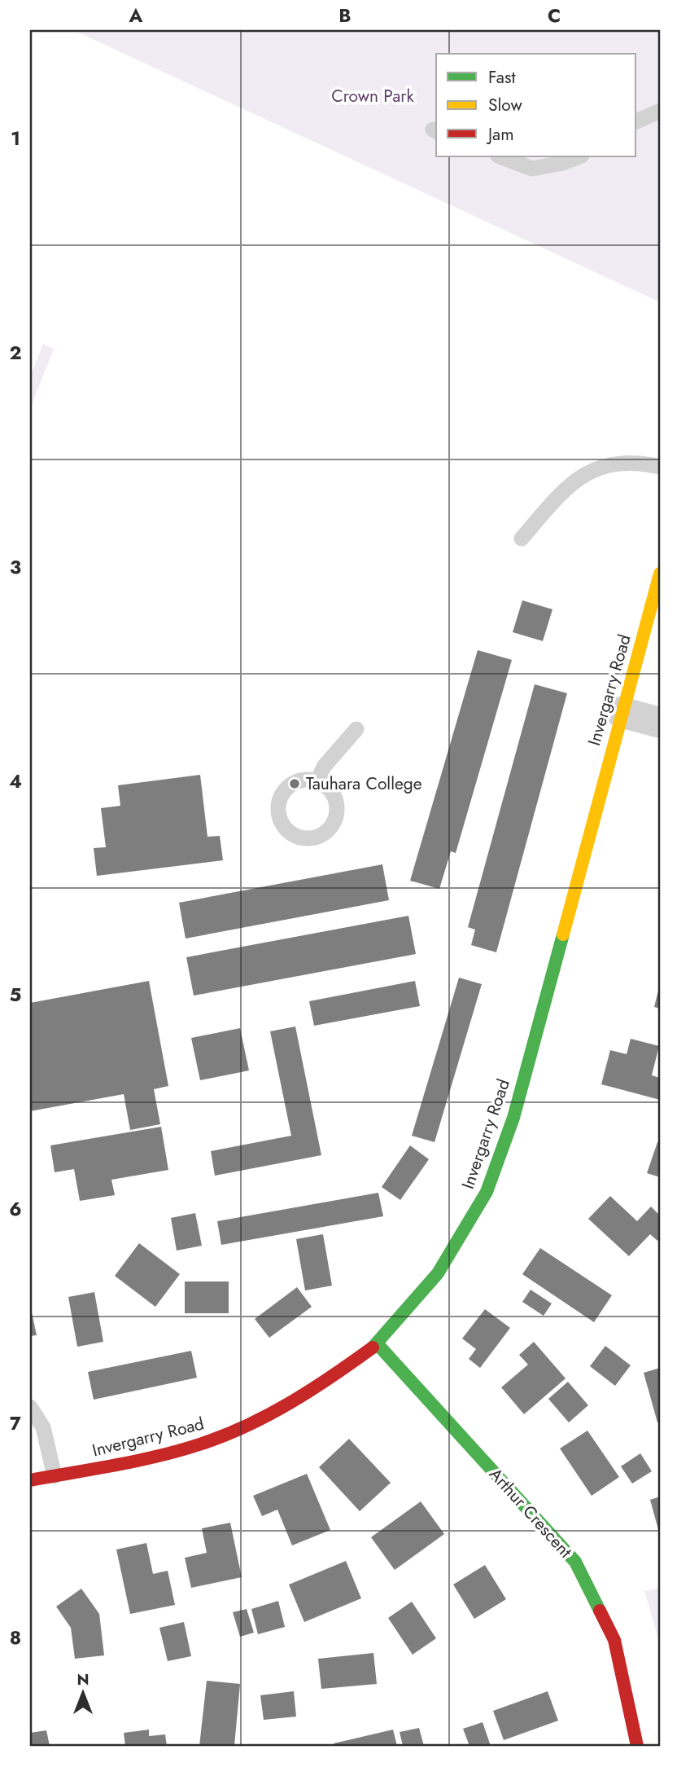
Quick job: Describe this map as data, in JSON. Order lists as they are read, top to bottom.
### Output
{
  "streets": {
    "street": ["Invergarry Road", "Arthur Crescent"]
  },
  "crossings": [
    ["Invergarry Road", "Arthur Crescent"]
  ],
  "parks": ["Crown Park"],
  "places": ["Tauhara College"],
  "legend": ["Fast", "Slow", "Jam"],
  "north": "top",
  "grid": {
    "columns": ["A", "B", "C"],
    "rows": [
      "1",
      "2",
      "3",
      "4",
      "5",
      "6",
      "7",
      "8"
    ]
  }
}
